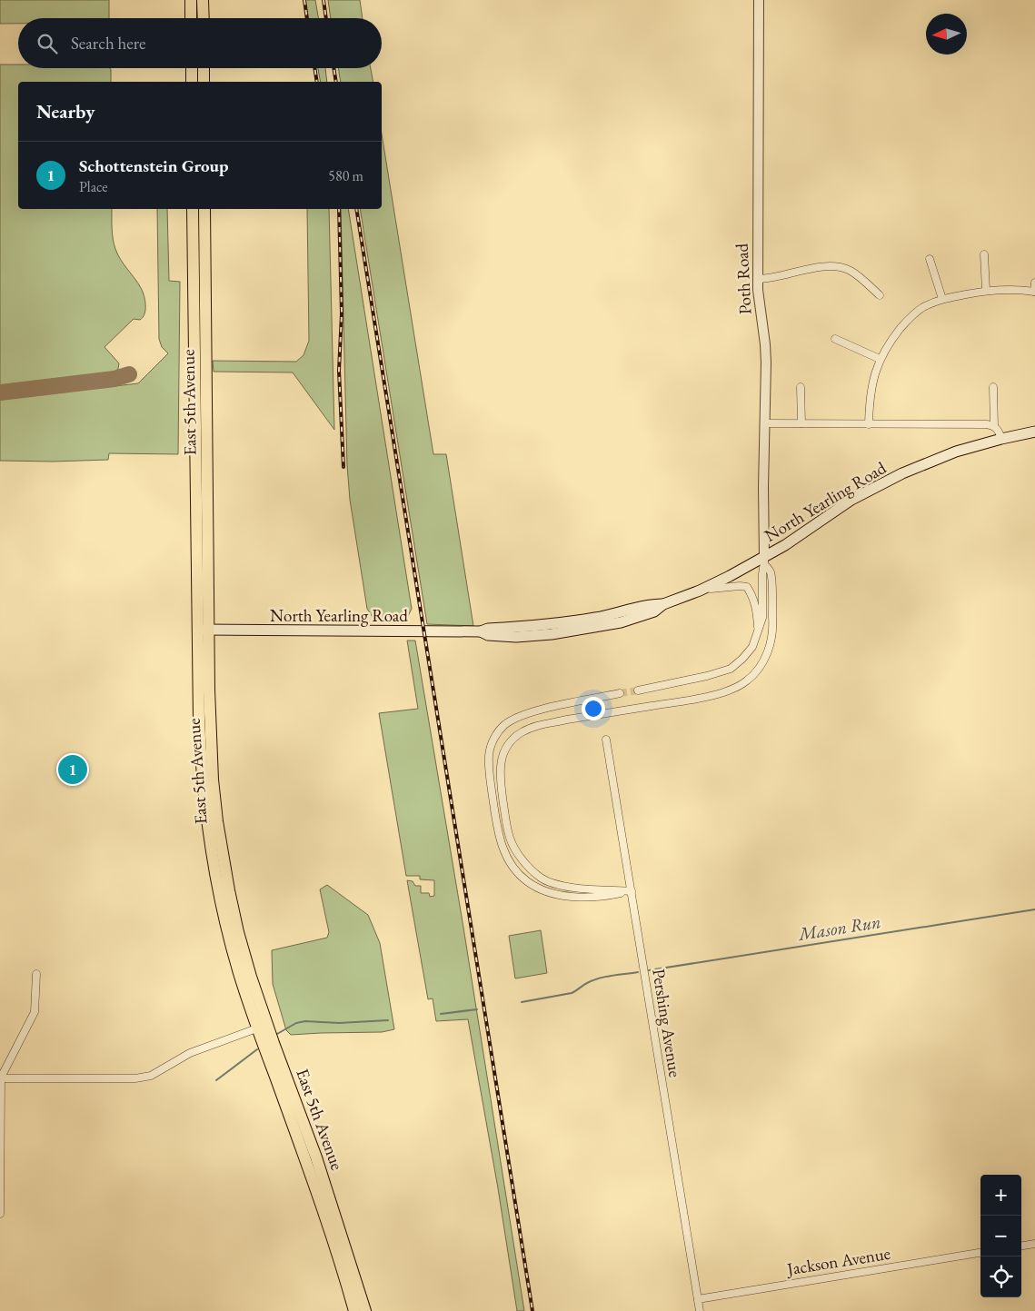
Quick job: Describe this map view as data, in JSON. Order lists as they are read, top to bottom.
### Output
{
  "streets": {
    "main road": ["East 5th Avenue", "North Yearling Road"],
    "street": ["Poth Road", "Pershing Avenue", "Jackson Avenue"]
  },
  "crossings": [
    ["Poth Road", "North Yearling Road"],
    ["East 5th Avenue", "North Yearling Road"],
    ["Pershing Avenue", "Jackson Avenue"]
  ],
  "water": ["Mason Run"],
  "north": "left",
  "page": {
    "search": "Search here",
    "heading": "Nearby",
    "list": [
      {
        "mark": "1",
        "name": "Schottenstein Group",
        "note": "Place",
        "value": "580 m"
      }
    ],
    "pins": "1",
    "map_buttons": ["+", "−"]
  }
}
